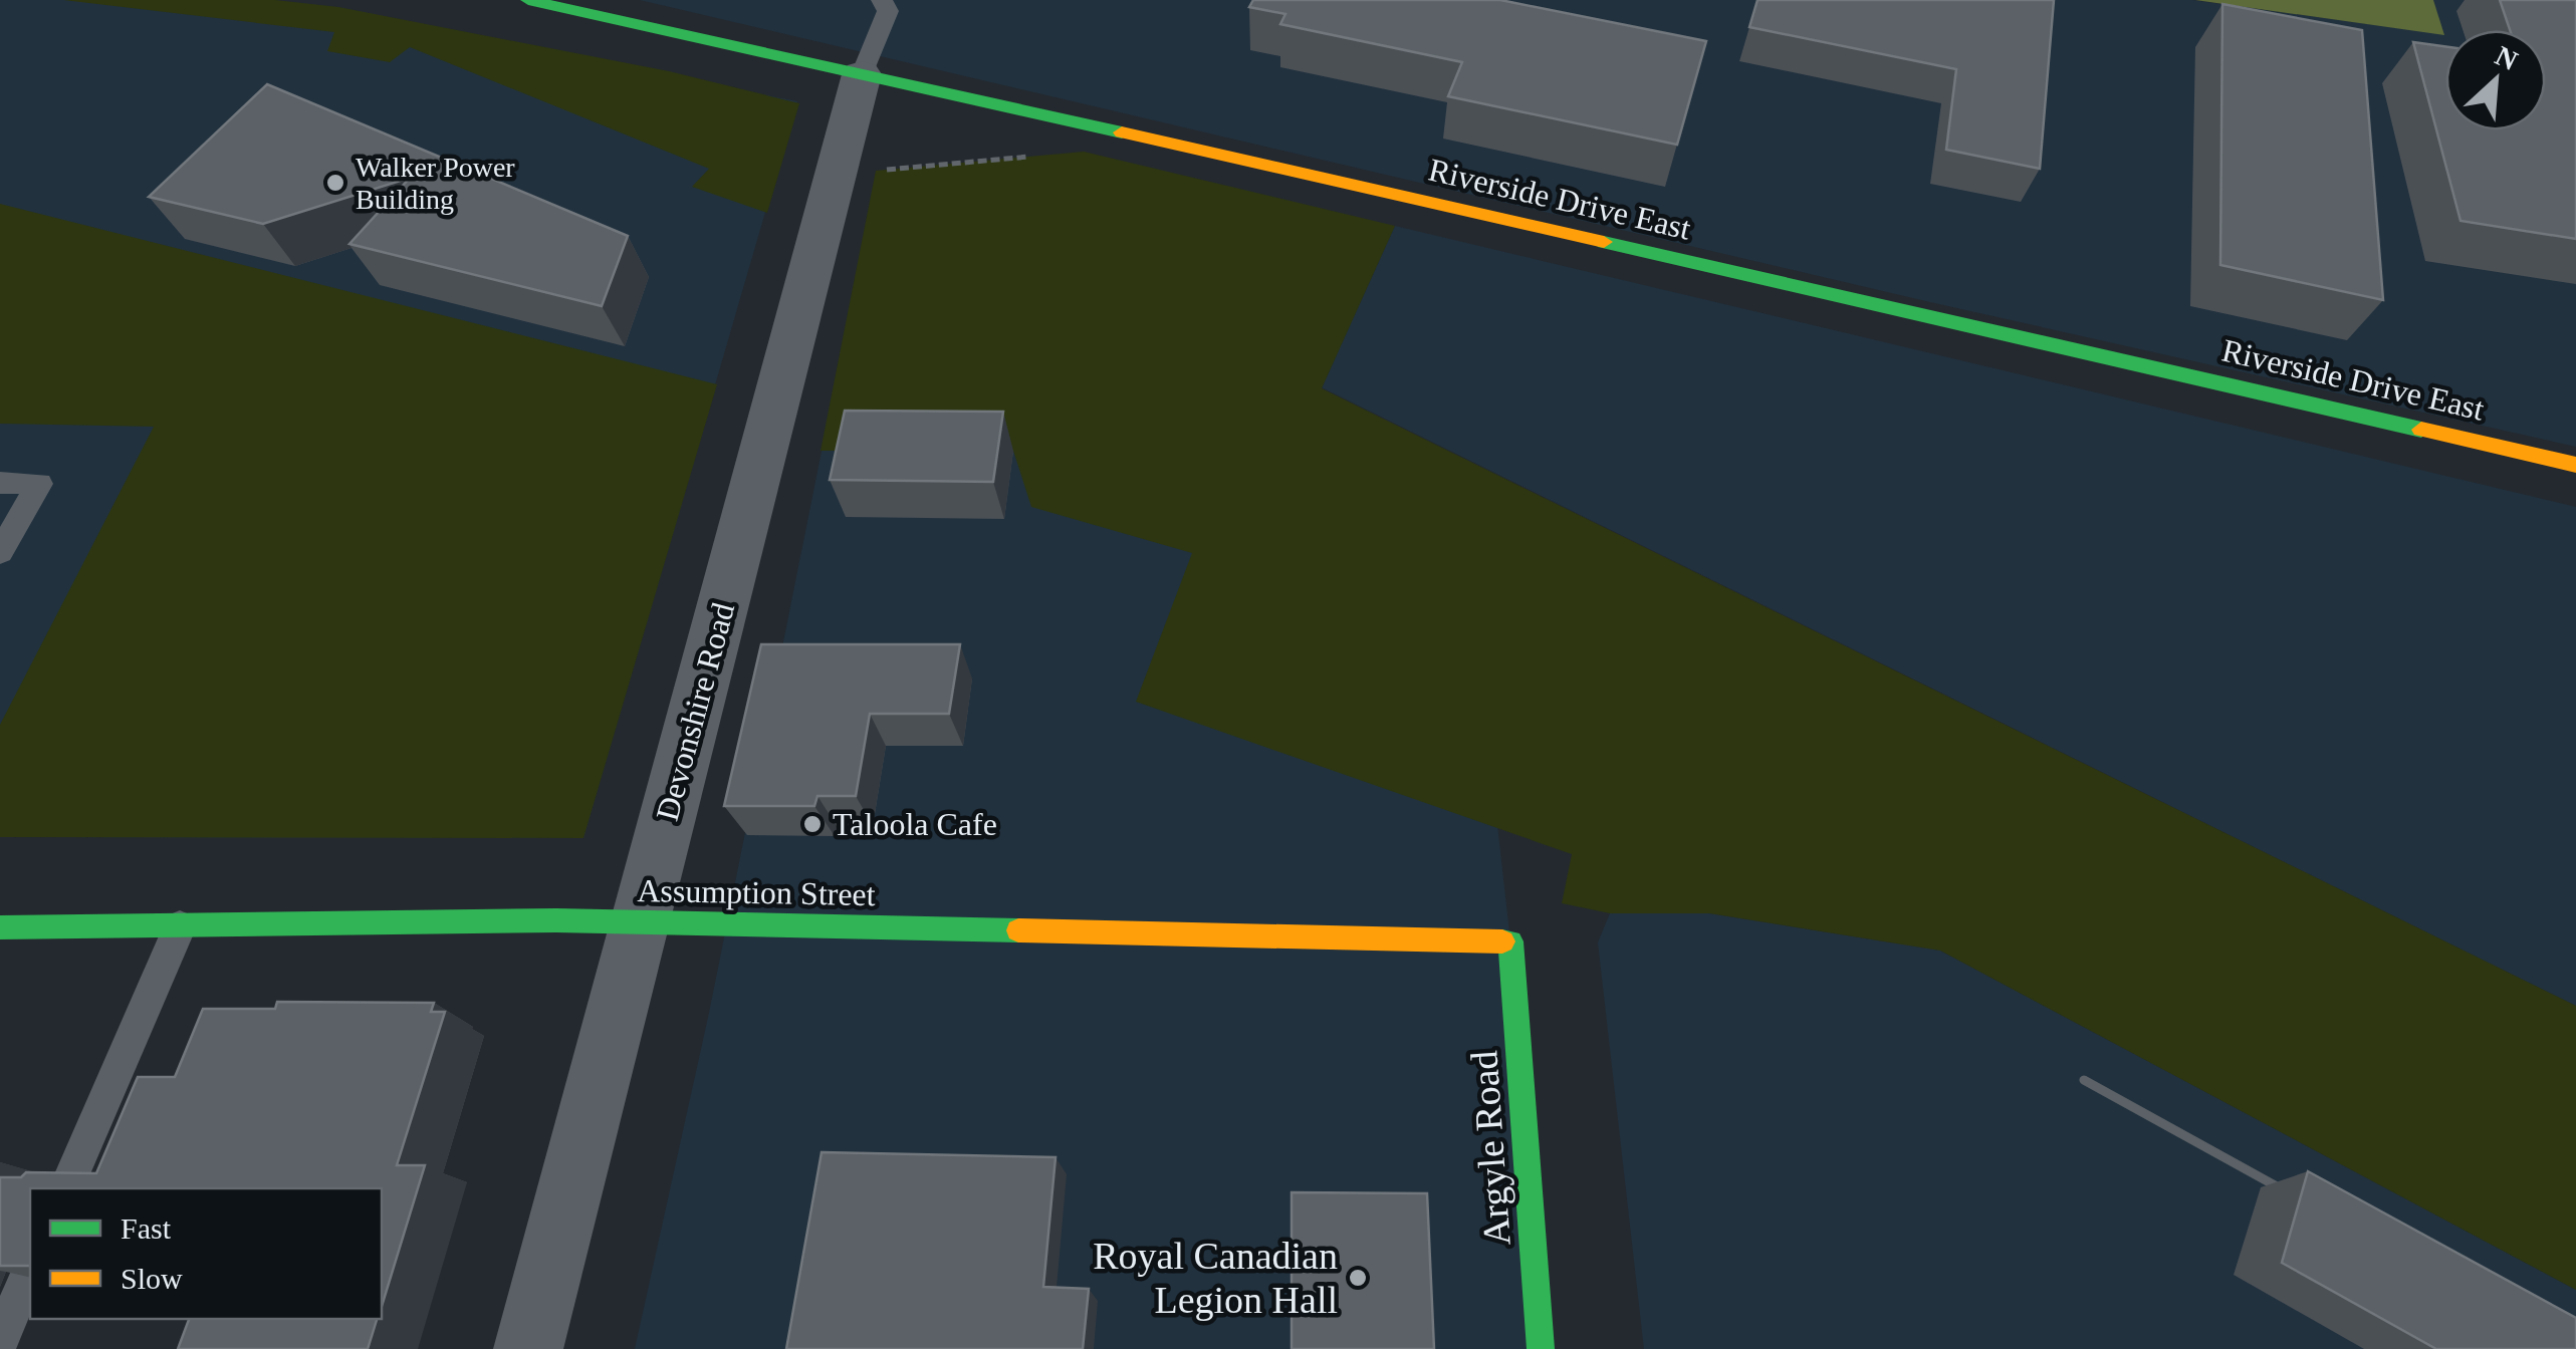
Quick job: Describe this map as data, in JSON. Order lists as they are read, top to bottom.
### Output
{
  "streets": {
    "main road": ["Riverside Drive East", "Assumption Street", "Argyle Road"],
    "street": ["Devonshire Road"]
  },
  "crossings": [
    ["Riverside Drive East", "Devonshire Road"],
    ["Devonshire Road", "Assumption Street"],
    ["Assumption Street", "Argyle Road"]
  ],
  "places": ["Walker Power Building", "Taloola Cafe", "Royal Canadian Legion Hall"],
  "legend": ["Fast", "Slow"],
  "north": "top right"
}
